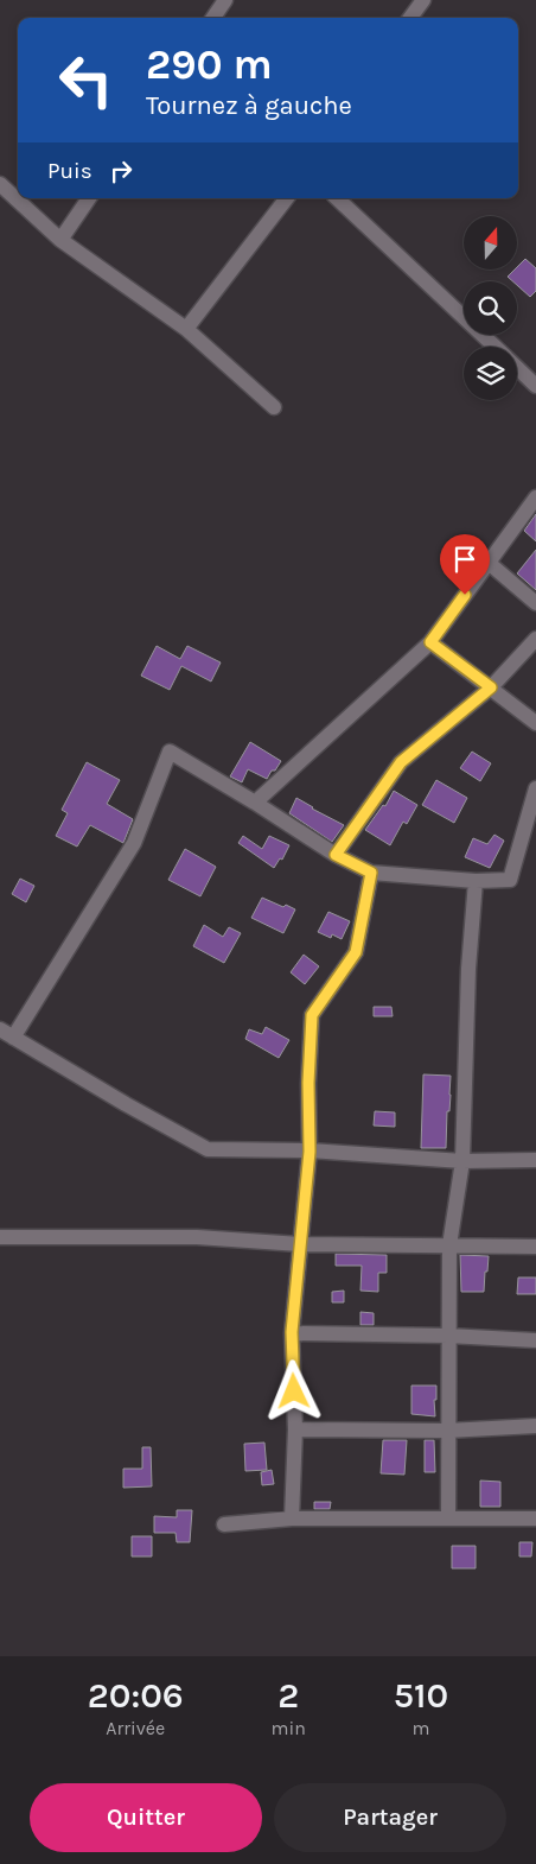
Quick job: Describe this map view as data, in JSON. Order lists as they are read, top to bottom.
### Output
{
  "north": "top",
  "page": {
    "turn": ["290 m", "Tournez à gauche"],
    "then": "Puis",
    "eta": [
      "20:06",
      "Arrivée",
      "2",
      "min",
      "510",
      "m"
    ],
    "buttons": ["Quitter", "Partager"]
  }
}
